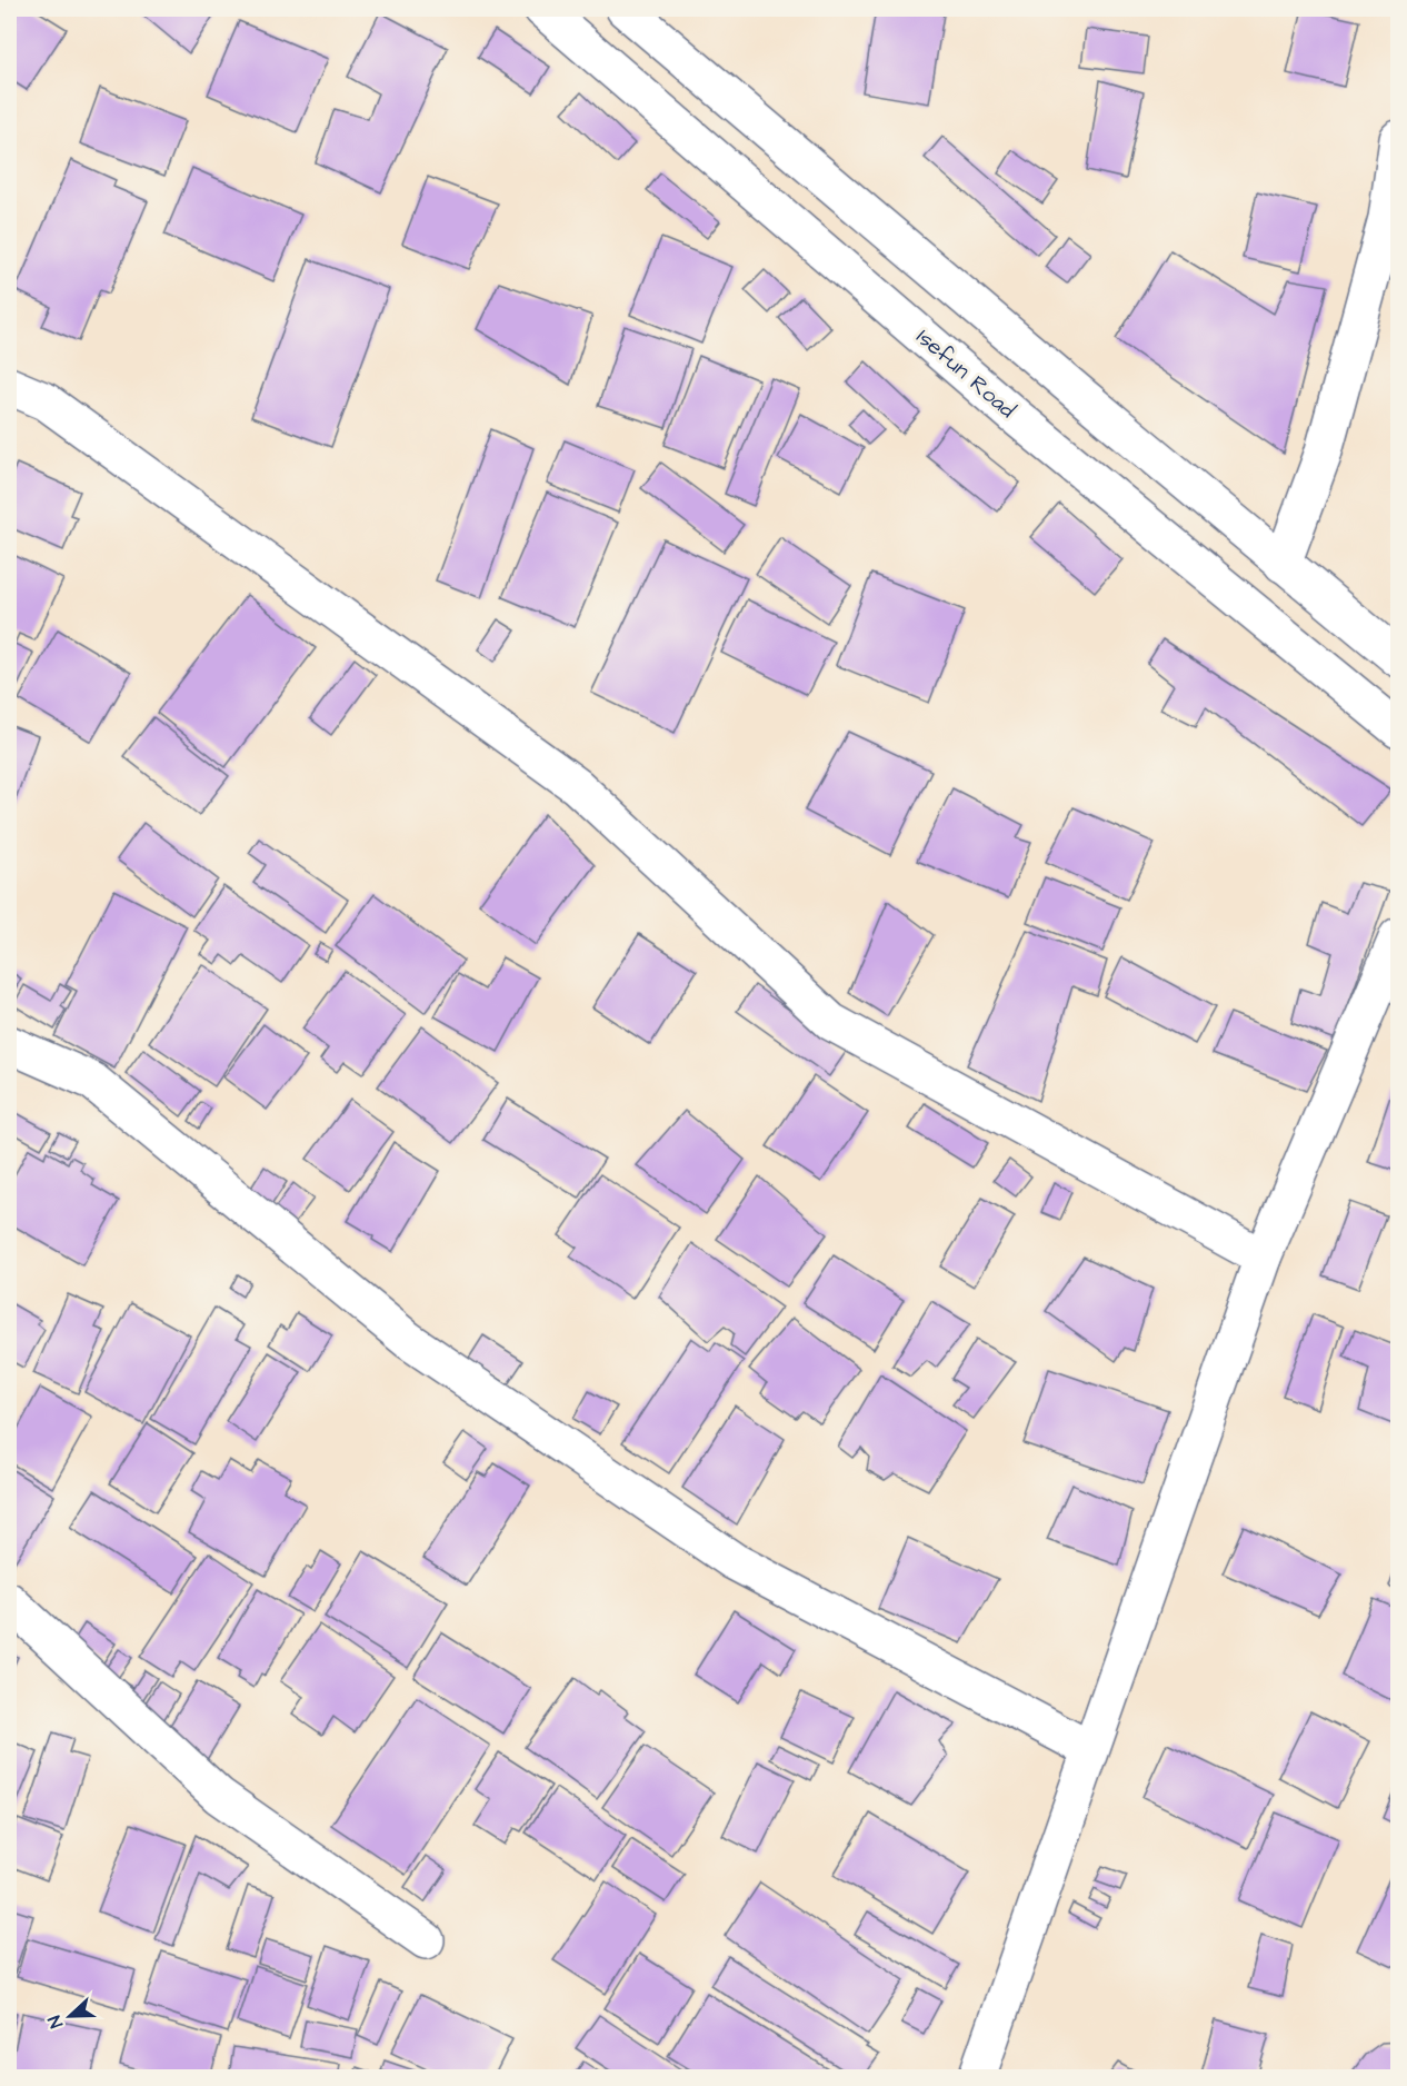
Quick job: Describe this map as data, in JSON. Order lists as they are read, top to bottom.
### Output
{
  "streets": {
    "street": ["Isefun Road"]
  },
  "north": "left"
}
